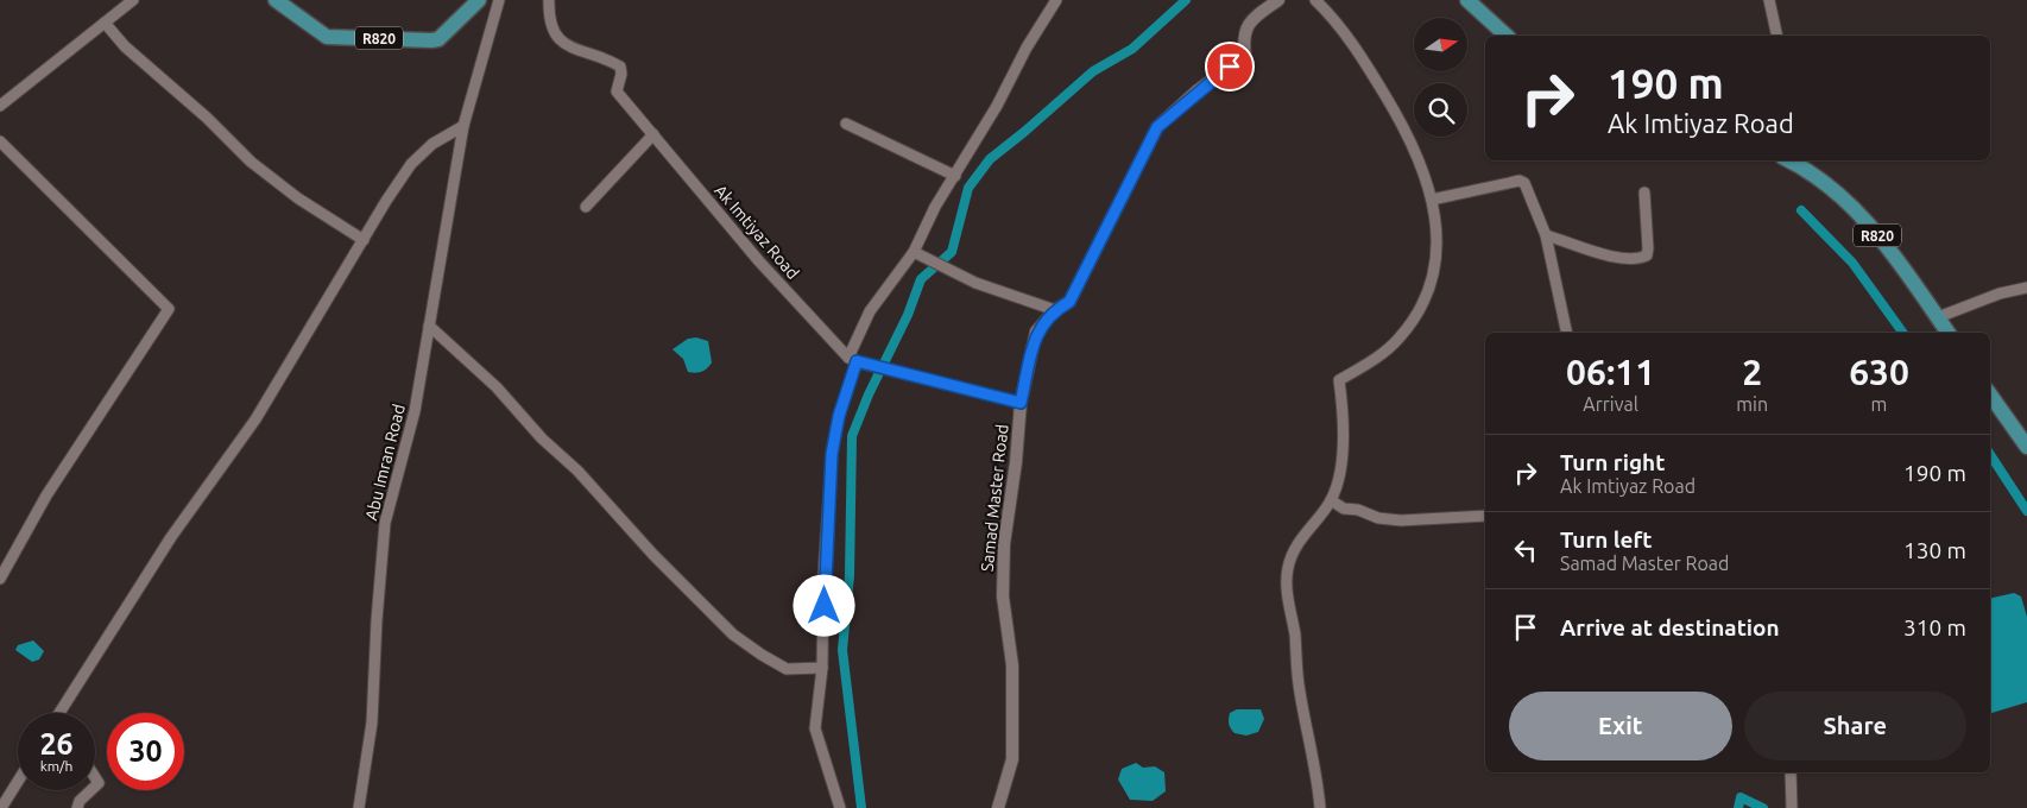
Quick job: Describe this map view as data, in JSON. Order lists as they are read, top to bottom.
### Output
{
  "streets": {
    "main road": ["R820"],
    "street": ["Ak Imtiyaz Road", "Abu Imran Road", "Samad Master Road"]
  },
  "north": "right",
  "page": {
    "turn": ["190 m", "Ak Imtiyaz Road"],
    "eta": [
      "06:11",
      "Arrival",
      "2",
      "min",
      "630",
      "m"
    ],
    "list": [
      {
        "name": "Turn right",
        "note": "Ak Imtiyaz Road",
        "value": "190 m"
      },
      {
        "name": "Turn left",
        "note": "Samad Master Road",
        "value": "130 m"
      },
      {
        "name": "Arrive at destination",
        "value": "310 m"
      }
    ],
    "buttons": ["Exit", "Share"],
    "speed": "26 km/h",
    "limit": "30"
  }
}
